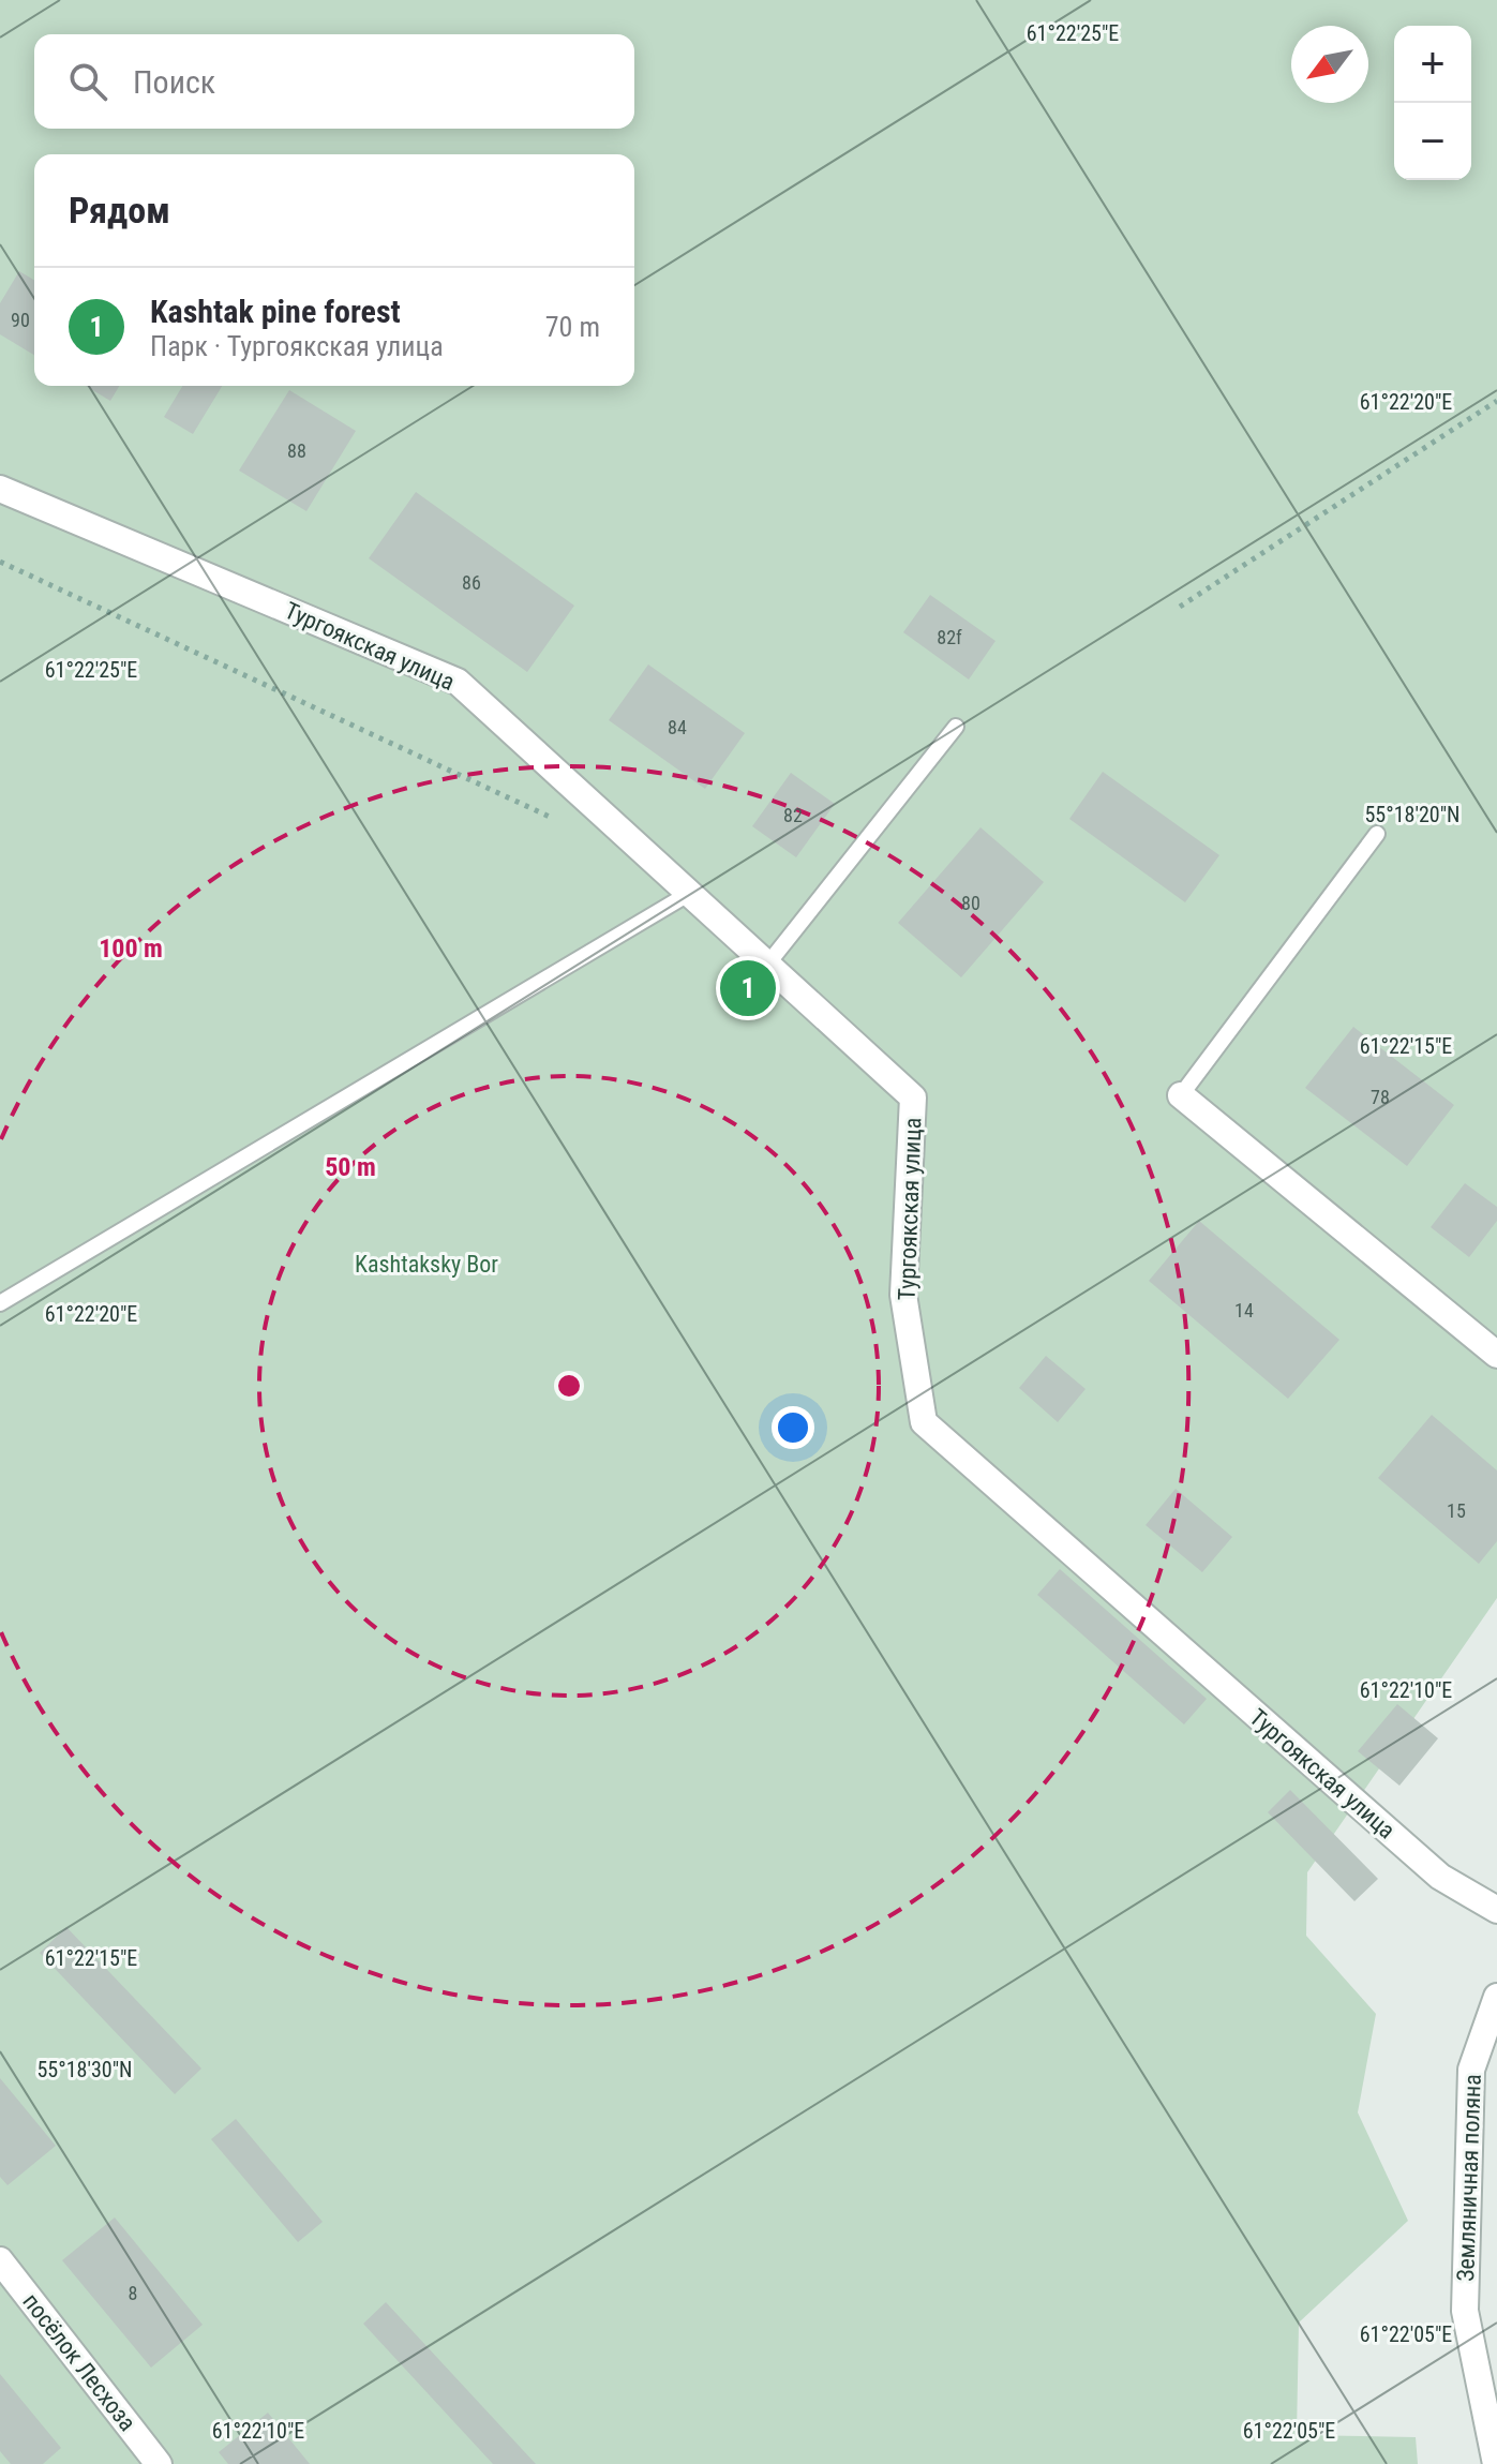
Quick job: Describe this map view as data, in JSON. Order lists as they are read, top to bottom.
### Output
{
  "streets": {
    "street": ["Тургоякская улица", "Земляничная поляна", "посёлок Лесхоза"]
  },
  "parks": ["Kashtaksky Bor"],
  "house_numbers": [
    "90",
    "88",
    "86",
    "82f",
    "84",
    "82",
    "80",
    "78",
    "14",
    "15",
    "8"
  ],
  "north": "bottom left",
  "page": {
    "map_buttons": ["+", "−"],
    "search": "Поиск",
    "heading": "Рядом",
    "list": [
      {
        "mark": "1",
        "name": "Kashtak pine forest",
        "note": "Парк · Тургоякская улица",
        "value": "70 m"
      }
    ],
    "pins": "1"
  },
  "coordinates": [
    "61°22'25\"E",
    "61°22'20\"E",
    "55°18'20\"N",
    "61°22'15\"E",
    "61°22'10\"E",
    "55°18'30\"N",
    "61°22'05\"E"
  ],
  "rings": ["100 m", "50 m"]
}
